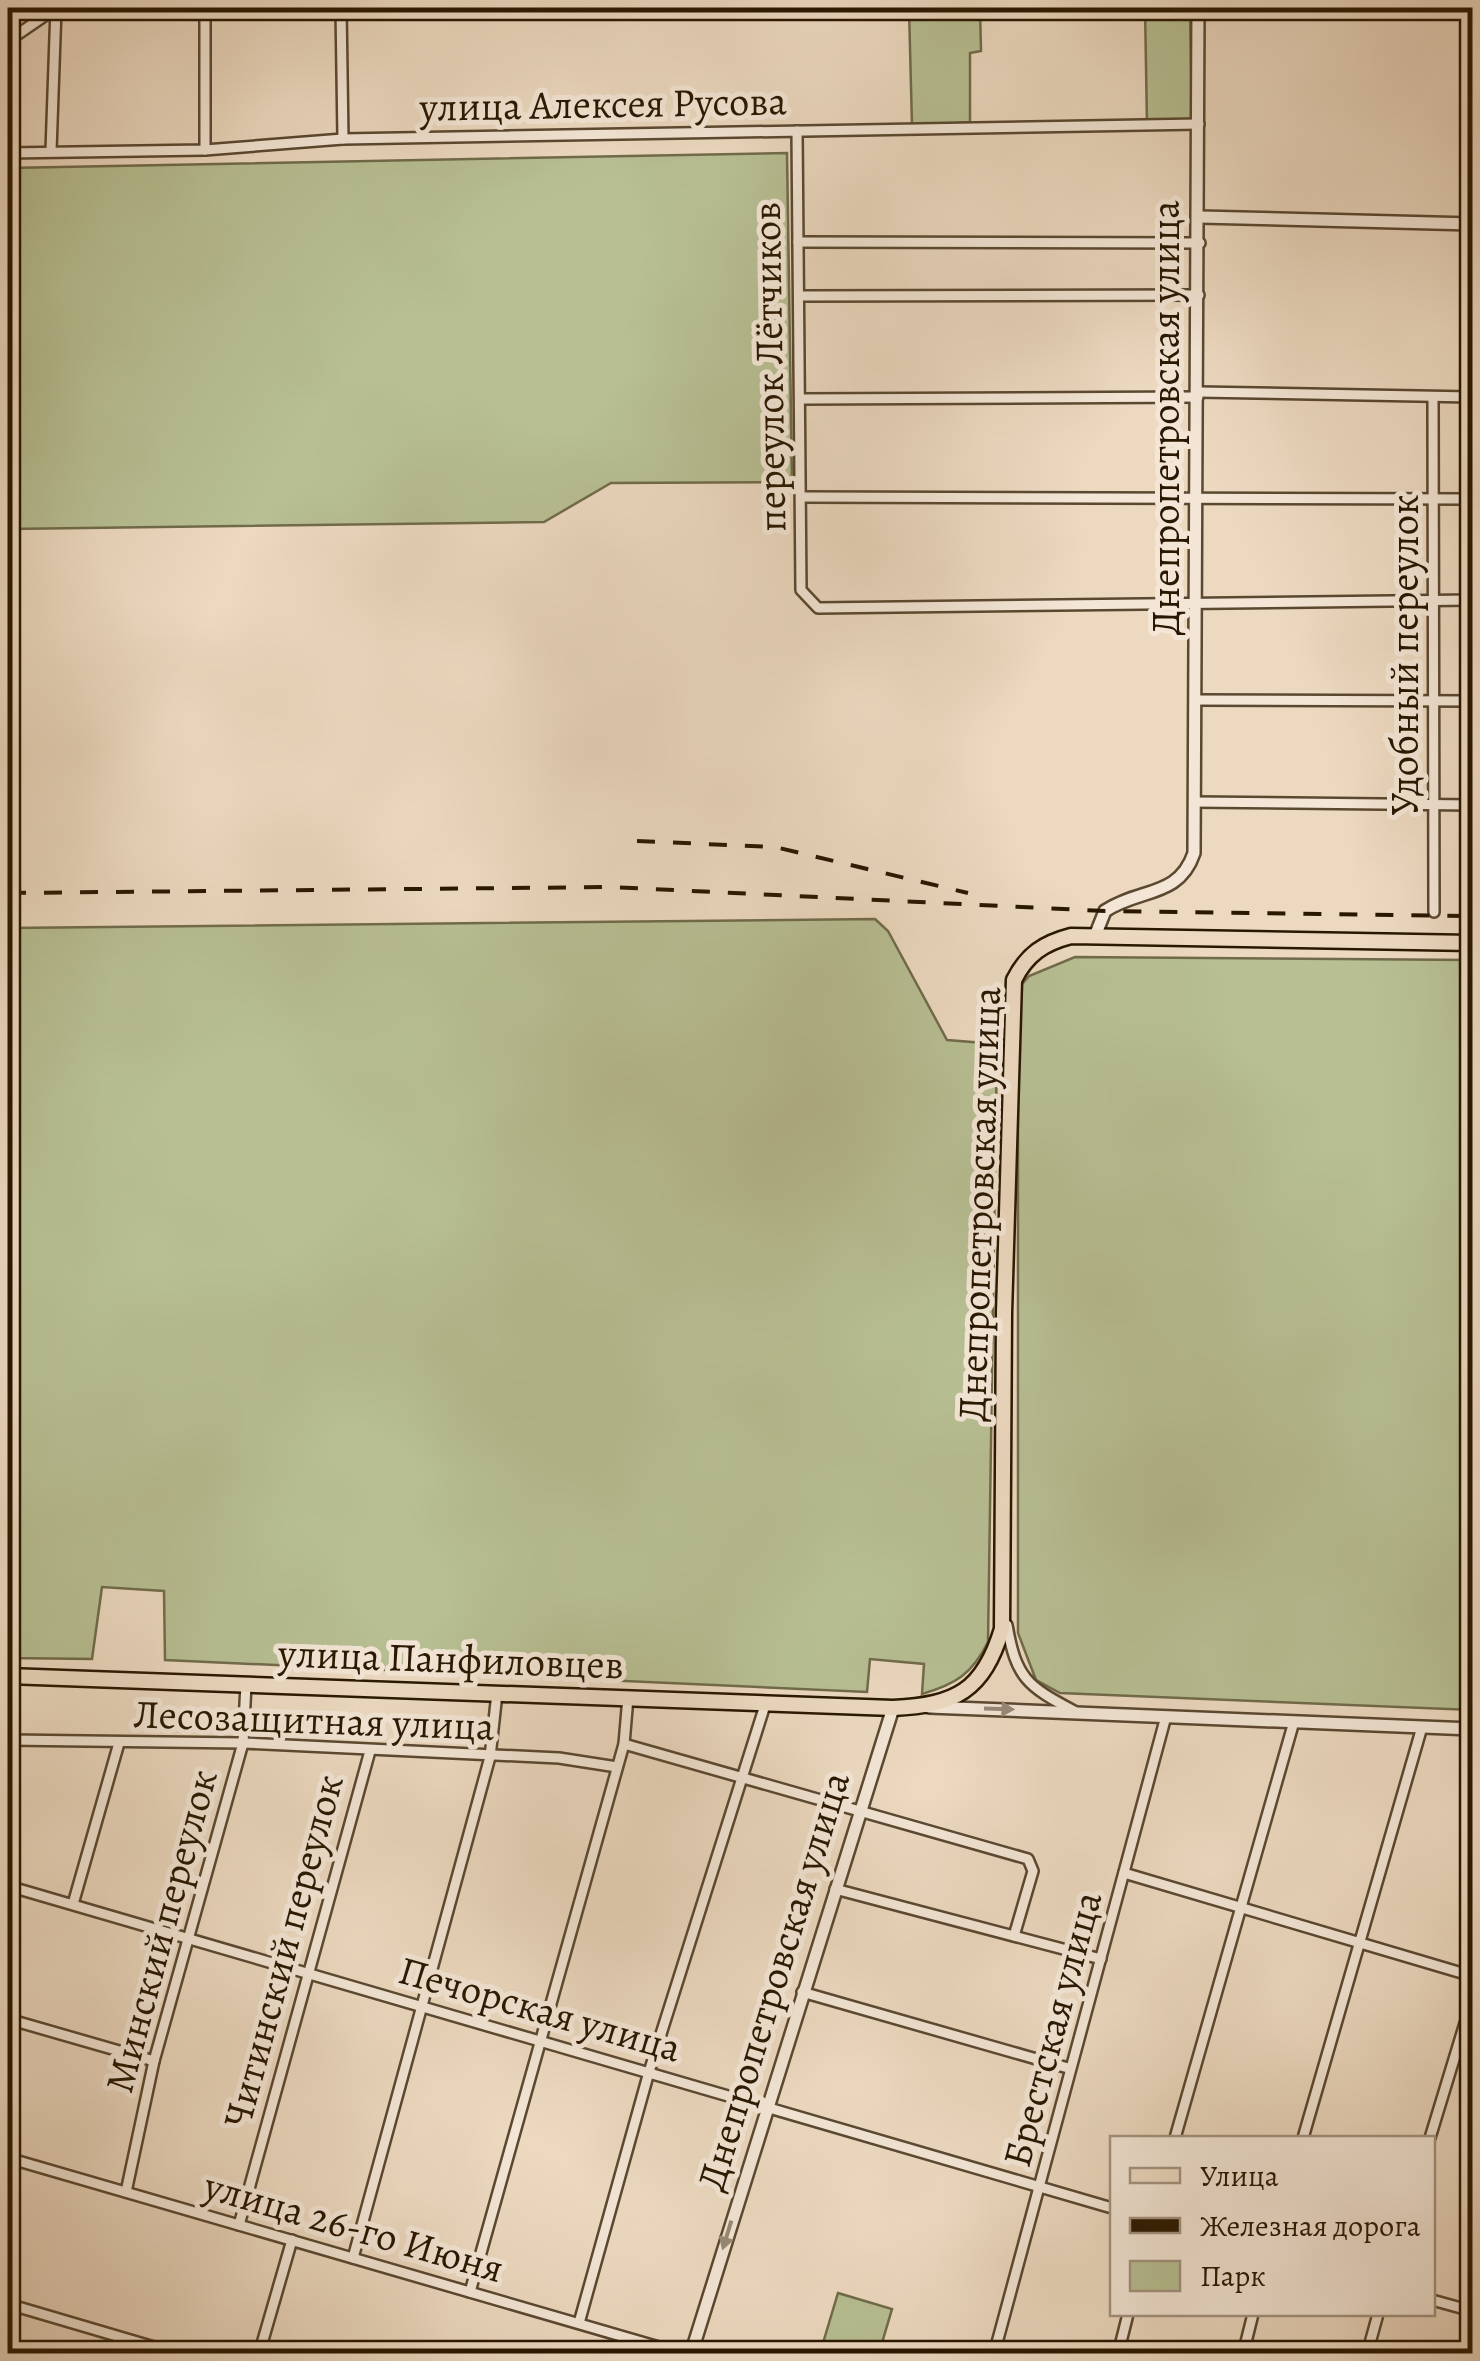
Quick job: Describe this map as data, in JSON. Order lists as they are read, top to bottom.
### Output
{
  "streets": {
    "main road": ["Днепропетровская улица", "улица Панфиловцев"],
    "street": [
      "улица Алексея Русова",
      "переулок Лётчиков",
      "Удобный переулок",
      "Лесозащитная улица",
      "Минский переулок",
      "Читинский переулок",
      "Печорская улица",
      "Брестская улица",
      "улица 26-го Июня"
    ]
  },
  "crossings": [
    ["улица Алексея Русова", "переулок Лётчиков"],
    ["улица Алексея Русова", "Днепропетровская улица"],
    ["переулок Лётчиков", "Днепропетровская улица"],
    ["Днепропетровская улица", "улица Панфиловцев"],
    ["Днепропетровская улица", "Печорская улица"],
    ["улица Панфиловцев", "Минский переулок"],
    ["Лесозащитная улица", "Минский переулок"],
    ["Лесозащитная улица", "Читинский переулок"],
    ["Минский переулок", "Печорская улица"],
    ["Минский переулок", "улица 26-го Июня"],
    ["Читинский переулок", "Печорская улица"],
    ["Читинский переулок", "улица 26-го Июня"],
    ["Печорская улица", "Брестская улица"]
  ],
  "legend": ["Улица", "Железная дорога", "Парк"]
}
